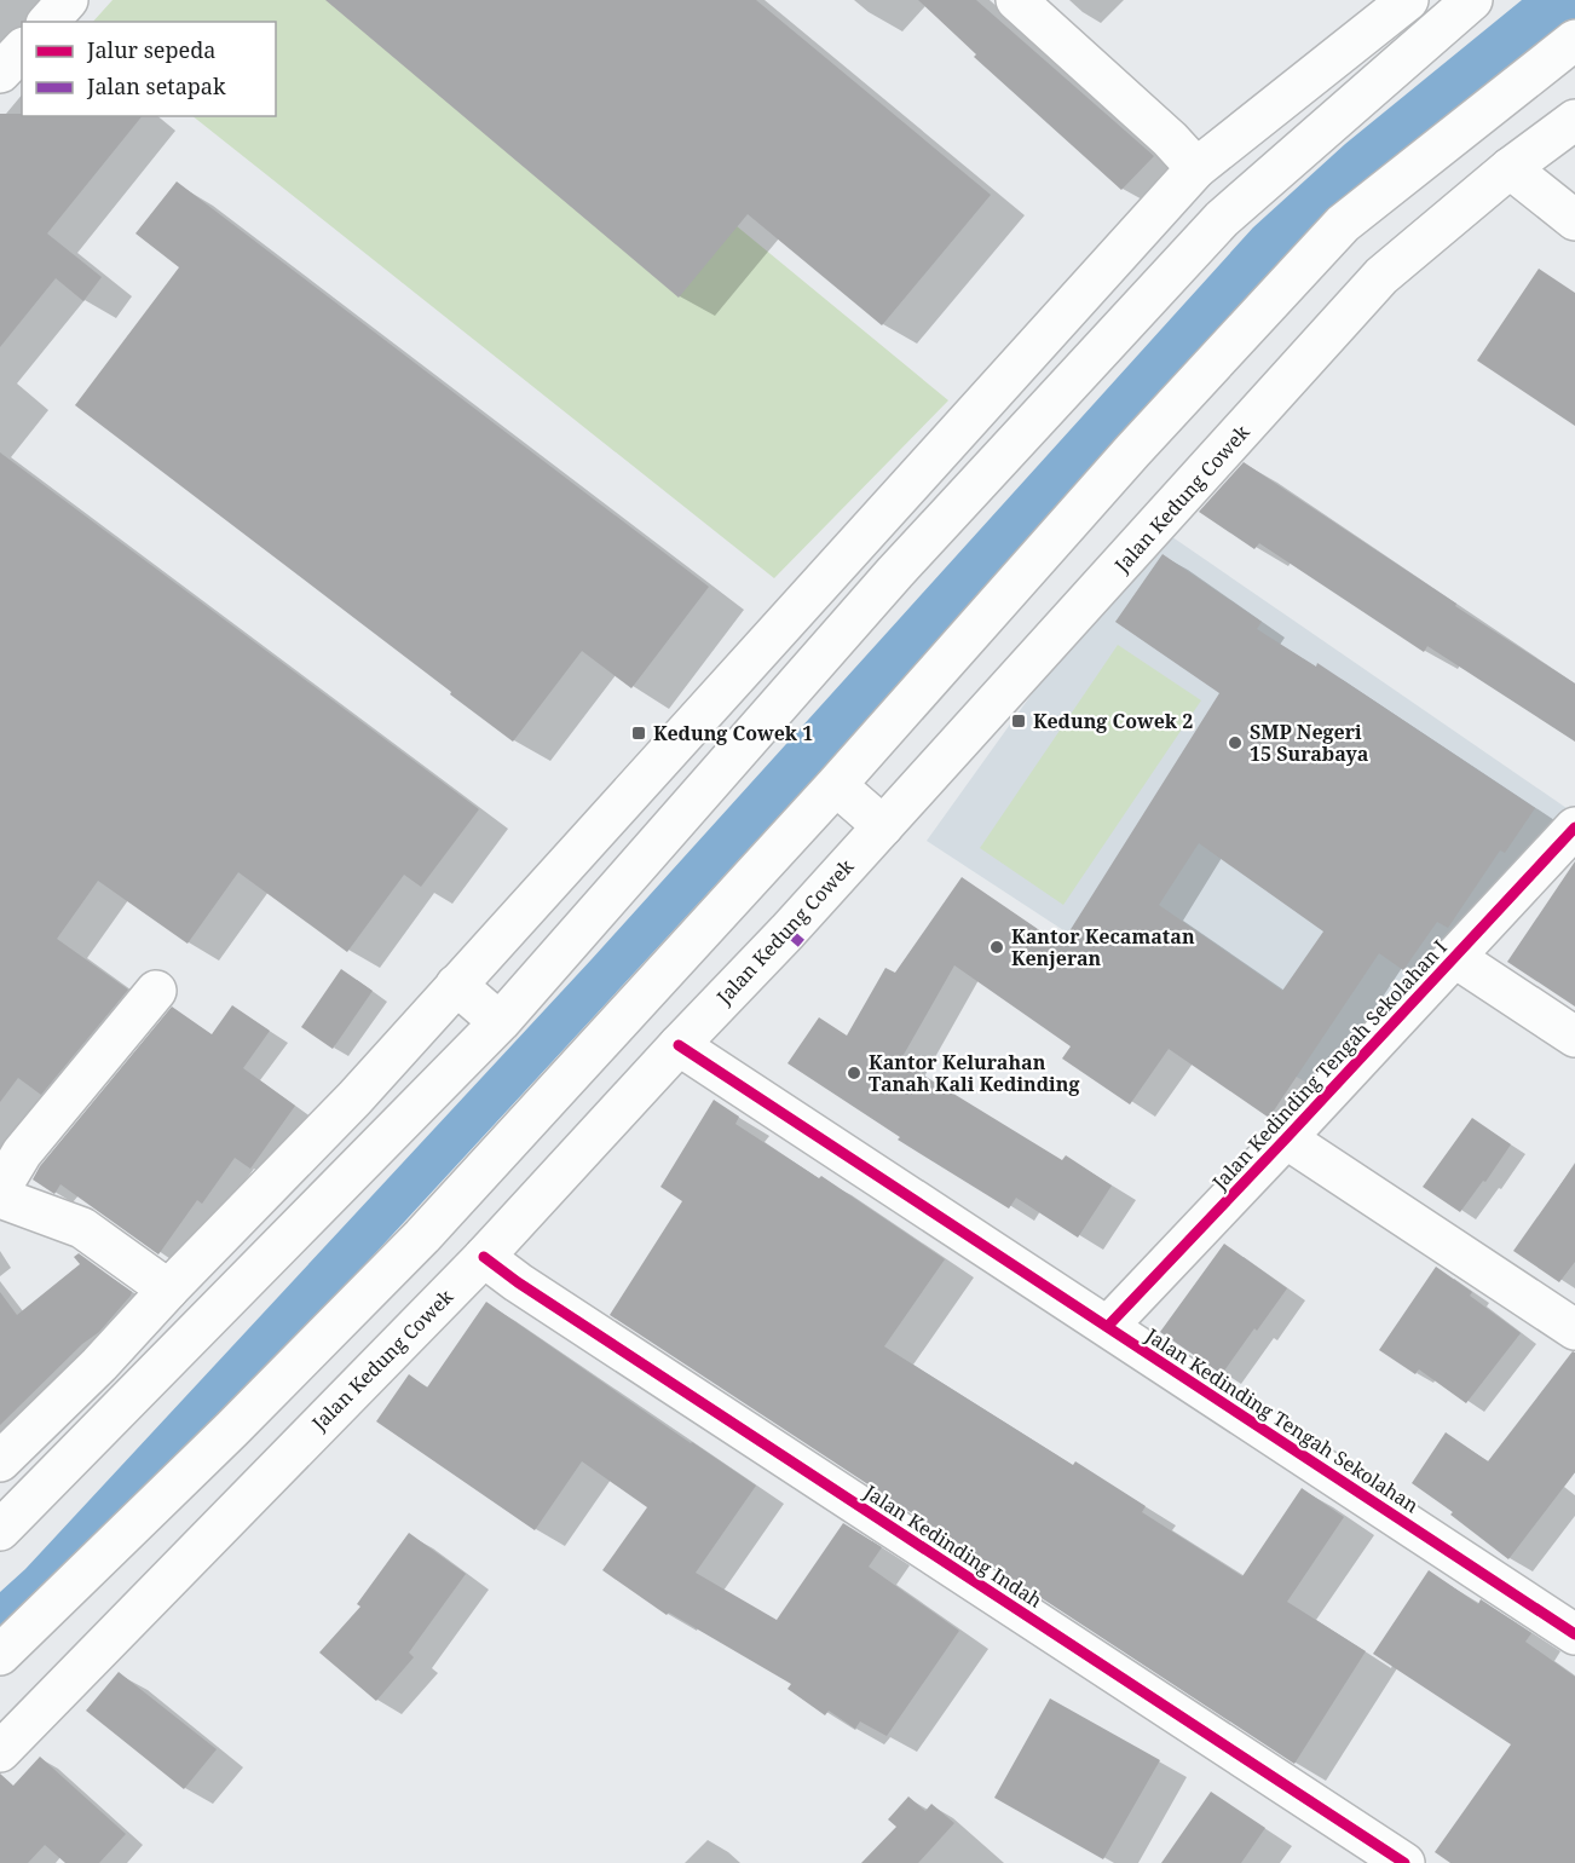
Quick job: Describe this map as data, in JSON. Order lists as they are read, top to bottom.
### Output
{
  "streets": {
    "main road": [
      "Jalan Kedung Cowek",
      "Jalan Kedinding Tengah Sekolahan I",
      "Jalan Kedinding Tengah Sekolahan",
      "Jalan Kedinding Indah"
    ]
  },
  "crossings": [
    ["Jalan Kedung Cowek", "Jalan Kedinding Tengah Sekolahan"],
    ["Jalan Kedung Cowek", "Jalan Kedinding Indah"],
    ["Jalan Kedinding Tengah Sekolahan I", "Jalan Kedinding Tengah Sekolahan"]
  ],
  "places": {
    "transit": ["Kedung Cowek 2", "Kedung Cowek 1"],
    "other": ["SMP Negeri 15 Surabaya", "Kantor Kecamatan Kenjeran", "Kantor Kelurahan Tanah Kali Kedinding"]
  },
  "legend": ["Jalur sepeda", "Jalan setapak"]
}
